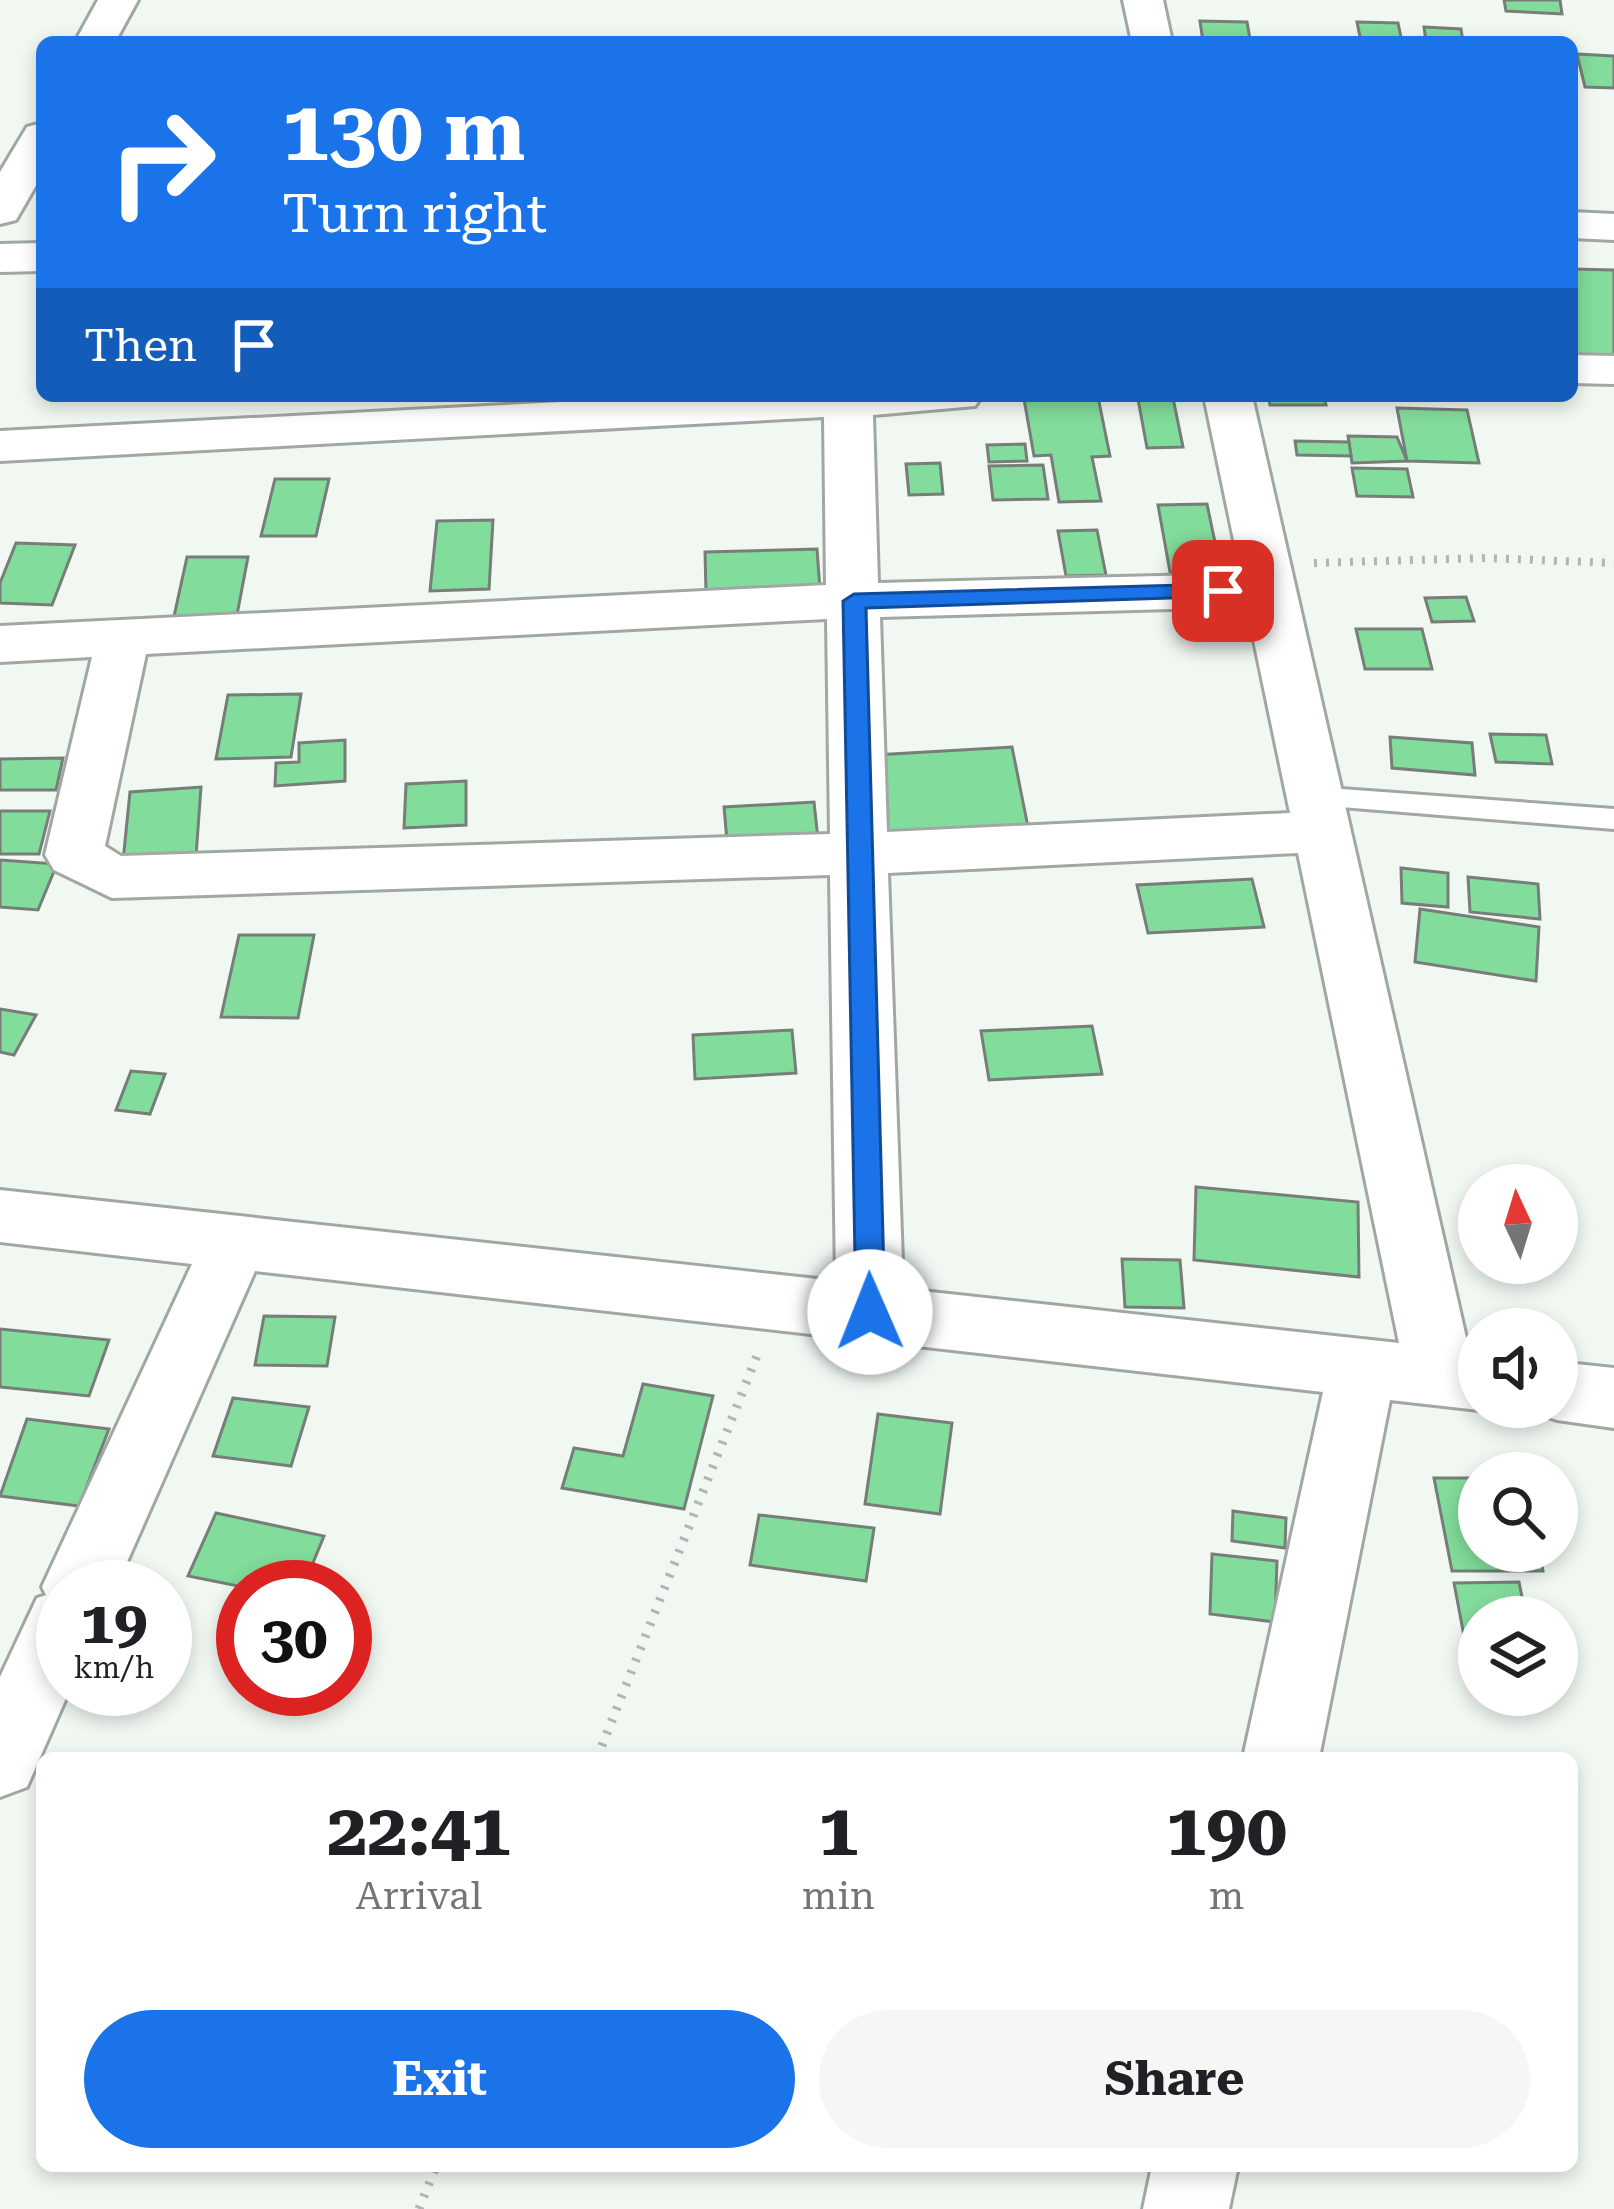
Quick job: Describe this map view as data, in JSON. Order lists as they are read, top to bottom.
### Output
{
  "north": "top",
  "page": {
    "turn": ["130 m", "Turn right"],
    "then": "Then",
    "speed": "19 km/h",
    "limit": "30",
    "eta": [
      "22:41",
      "Arrival",
      "1",
      "min",
      "190",
      "m"
    ],
    "buttons": ["Exit", "Share"]
  }
}
